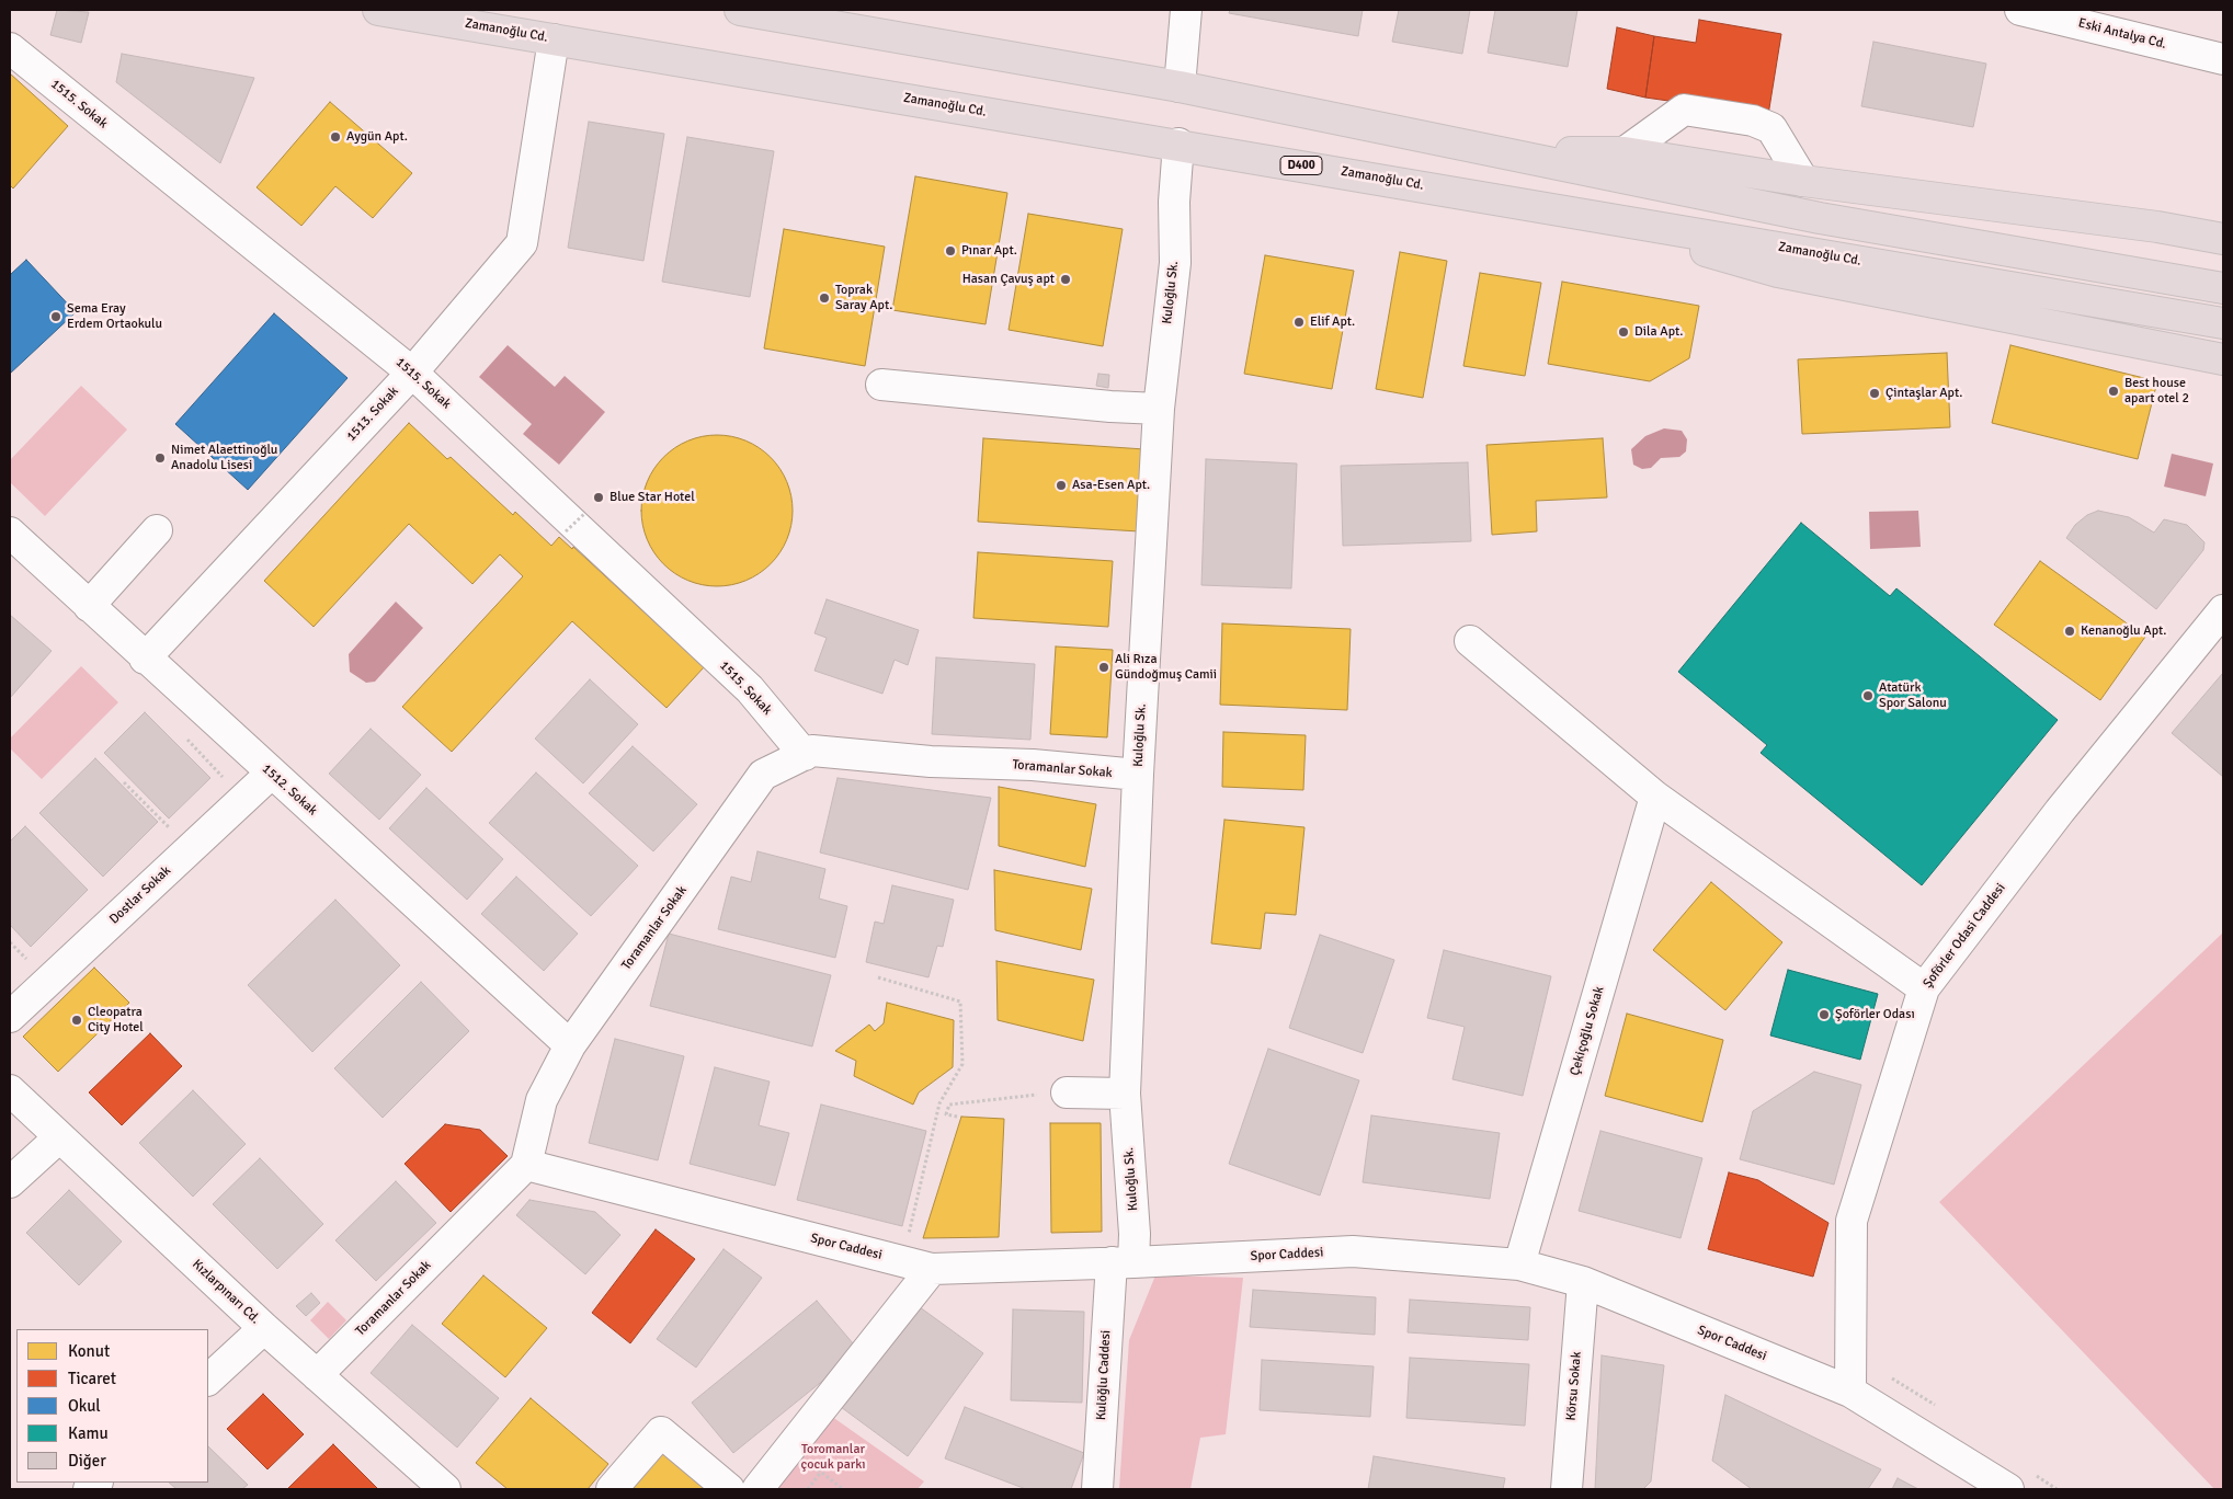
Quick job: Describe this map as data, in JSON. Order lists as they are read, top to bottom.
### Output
{
  "streets": {
    "highway": ["Zamanoğlu Cd.", "D400"],
    "street": [
      "Eski Antalya Cd.",
      "1515. Sokak",
      "Kuloğlu Sk.",
      "1513. Sokak",
      "Toramanlar Sokak",
      "1512. Sokak",
      "Dostlar Sokak",
      "Şoförler Odasi Caddesi",
      "Çekiçoğlu Sokak",
      "Spor Caddesi",
      "Kızlarpınarı Cd.",
      "Kulöğlu Caddesi",
      "Körsu Sokak"
    ]
  },
  "crossings": [
    ["Zamanoğlu Cd.", "Kuloğlu Sk."],
    ["Zamanoğlu Cd.", "1513. Sokak"],
    ["1515. Sokak", "1513. Sokak"],
    ["1515. Sokak", "Toramanlar Sokak"],
    ["Kuloğlu Sk.", "Toramanlar Sokak"],
    ["Kuloğlu Sk.", "Spor Caddesi"],
    ["Kuloğlu Sk.", "Kulöğlu Caddesi"],
    ["1513. Sokak", "1512. Sokak"],
    ["Toramanlar Sokak", "1512. Sokak"],
    ["Toramanlar Sokak", "Spor Caddesi"],
    ["Toramanlar Sokak", "Kızlarpınarı Cd."],
    ["1512. Sokak", "Dostlar Sokak"],
    ["Şoförler Odasi Caddesi", "Spor Caddesi"],
    ["Çekiçoğlu Sokak", "Spor Caddesi"],
    ["Spor Caddesi", "Kulöğlu Caddesi"],
    ["Spor Caddesi", "Körsu Sokak"]
  ],
  "parks": ["Toromanlar çocuk parkı"],
  "places": [
    "Aygün Apt.",
    "Pınar Apt.",
    "Hasan Çavuş apt",
    "Toprak Saray Apt.",
    "Sema Eray Erdem Ortaokulu",
    "Elif Apt.",
    "Dila Apt.",
    "Best house apart otel 2",
    "Çintaşlar Apt.",
    "Nimet Alaettinoğlu Anadolu Lisesi",
    "Asa-Esen Apt.",
    "Blue Star Hotel",
    "Kenanoğlu Apt.",
    "Ali Rıza Gündoğmuş Camii",
    "Atatürk Spor Salonu",
    "Şoförler Odası",
    "Cleopatra City Hotel"
  ],
  "legend": [
    "Konut",
    "Ticaret",
    "Okul",
    "Kamu",
    "Diğer"
  ]
}
